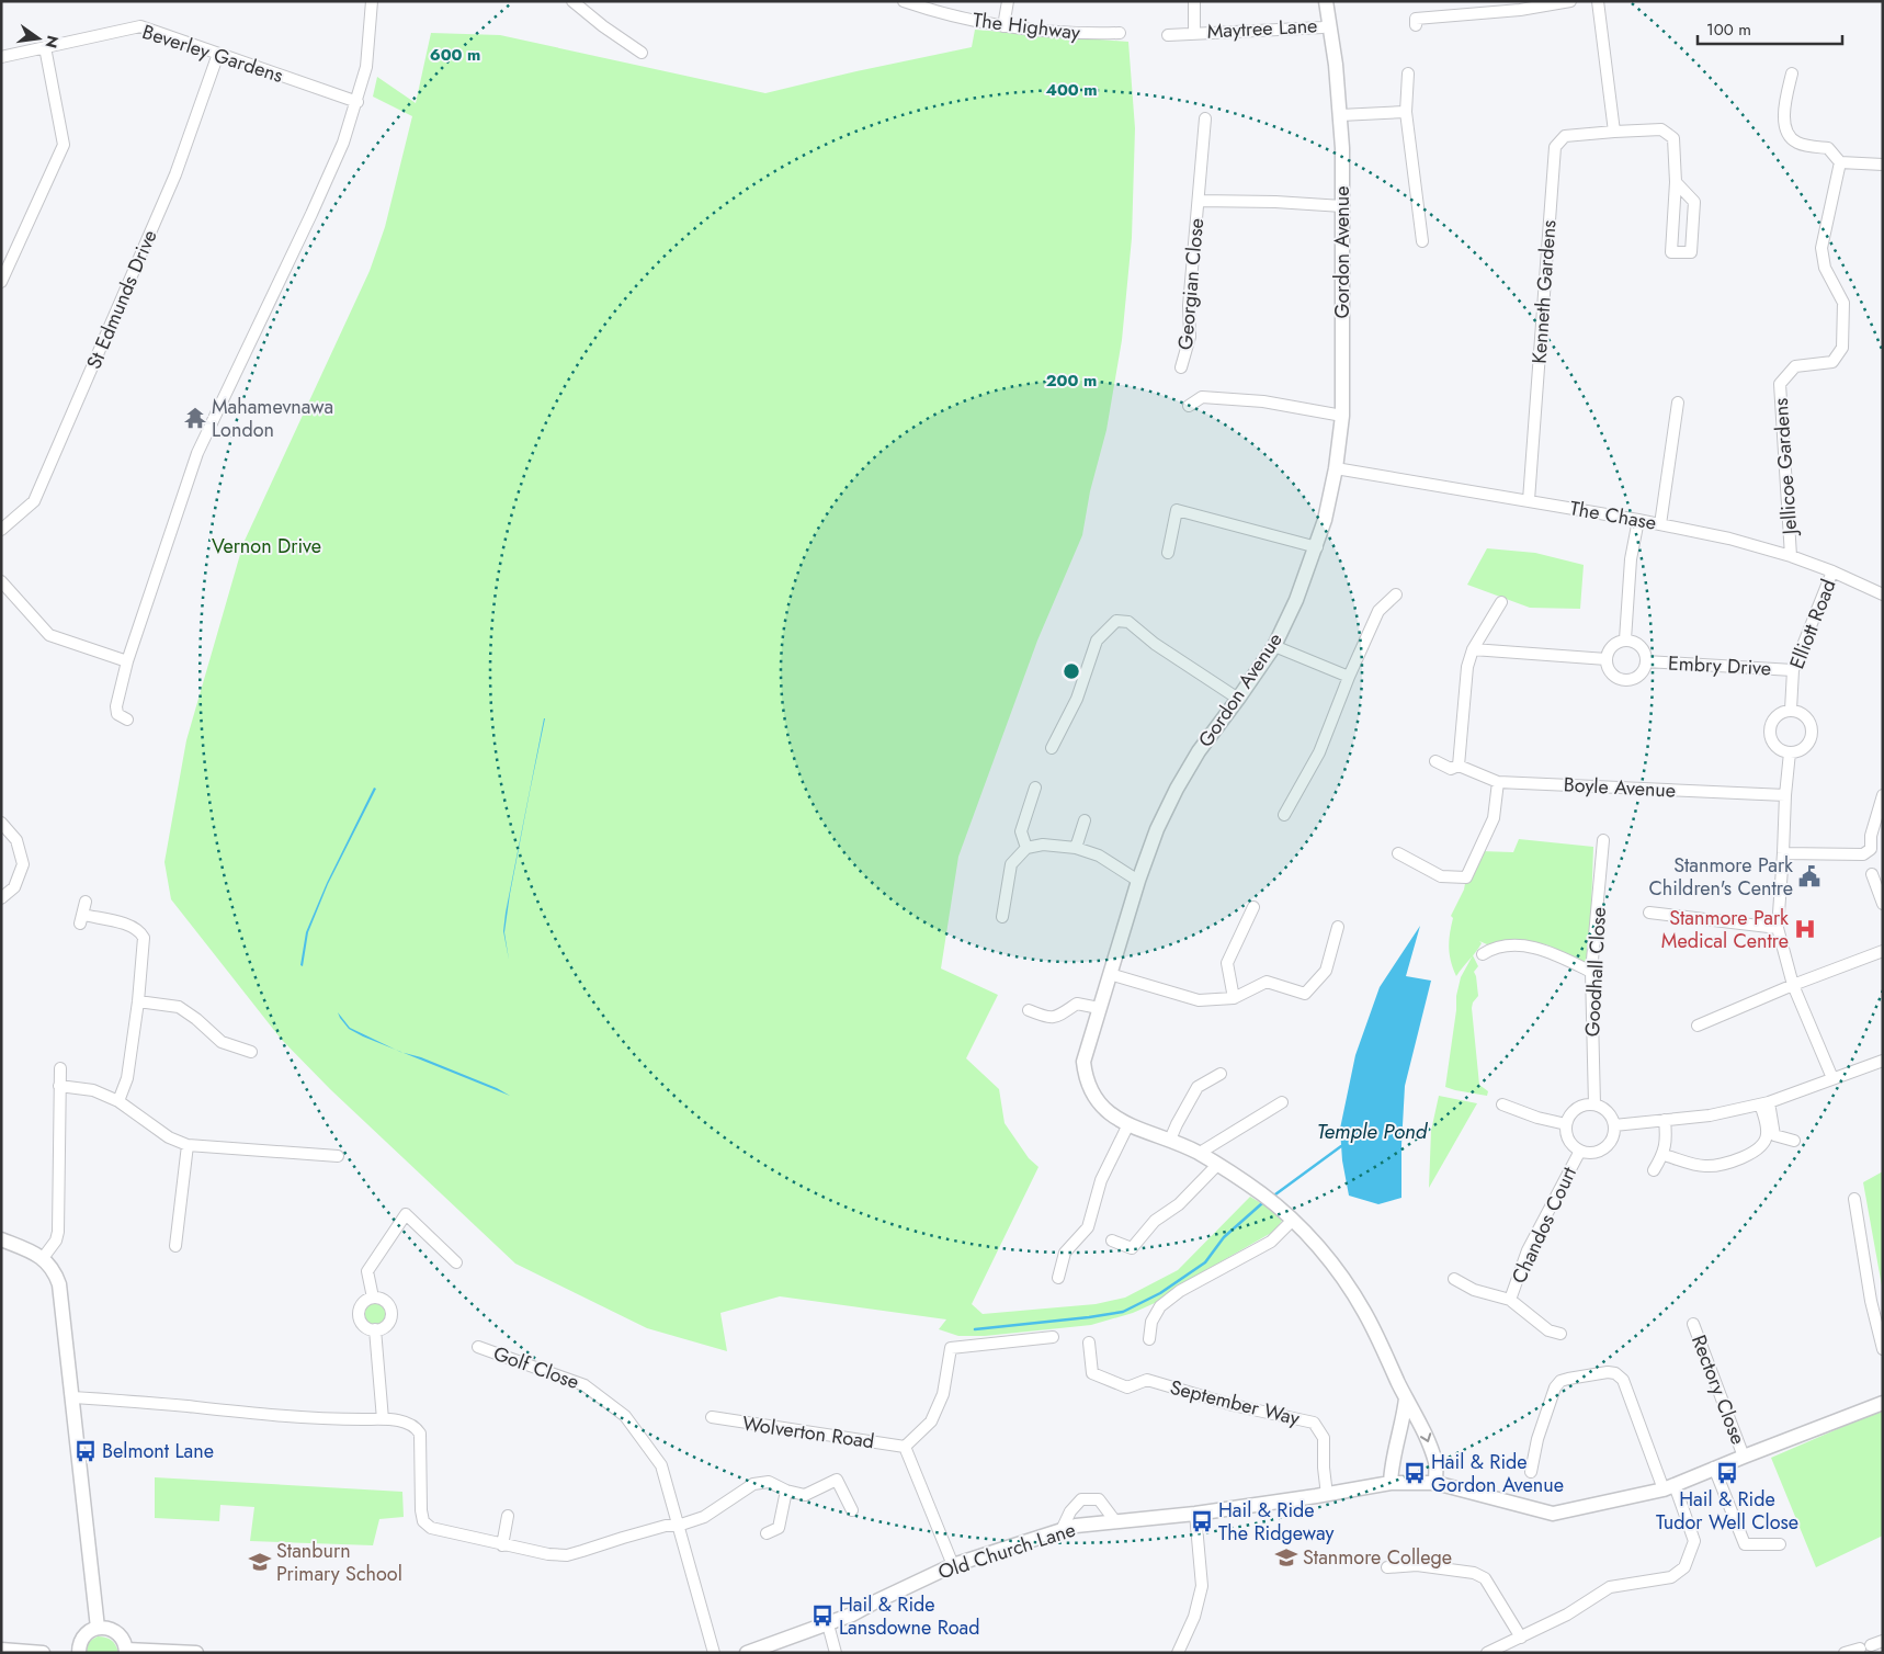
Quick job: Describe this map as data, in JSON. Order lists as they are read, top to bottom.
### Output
{
  "streets": {
    "street": [
      "The Highway",
      "Maytree Lane",
      "Beverley Gardens",
      "Gordon Avenue",
      "Georgian Close",
      "Kenneth Gardens",
      "St Edmunds Drive",
      "Jellicoe Gardens",
      "The Chase",
      "Elliott Road",
      "Embry Drive",
      "Boyle Avenue",
      "Goodhall Close",
      "Chandos Court",
      "Golf Close",
      "Rectory Close",
      "September Way",
      "Wolverton Road",
      "Old Church Lane"
    ]
  },
  "crossings": [
    ["Maytree Lane", "Gordon Avenue"],
    ["Beverley Gardens", "St Edmunds Drive"],
    ["Gordon Avenue", "Georgian Close"],
    ["Gordon Avenue", "The Chase"],
    ["Gordon Avenue", "Old Church Lane"],
    ["Kenneth Gardens", "The Chase"],
    ["Jellicoe Gardens", "The Chase"],
    ["The Chase", "Elliott Road"],
    ["Elliott Road", "Embry Drive"],
    ["Goodhall Close", "Chandos Court"],
    ["Rectory Close", "Old Church Lane"],
    ["September Way", "Old Church Lane"]
  ],
  "water": ["Temple Pond"],
  "parks": ["Vernon Drive"],
  "places": {
    "temple": ["Mahamevnawa London"],
    "public building": ["Stanmore Park Children's Centre"],
    "hospital": ["Stanmore Park Medical Centre"],
    "bus stop": [
      "Belmont Lane",
      "Hail & Ride Gordon Avenue",
      "Hail & Ride Tudor Well Close",
      "Hail & Ride The Ridgeway",
      "Hail & Ride Lansdowne Road"
    ],
    "school or university": ["Stanmore College", "Stanburn Primary School"]
  },
  "scale_bar": "100 m",
  "north": "right",
  "rings": ["600 m", "400 m", "200 m"]
}
